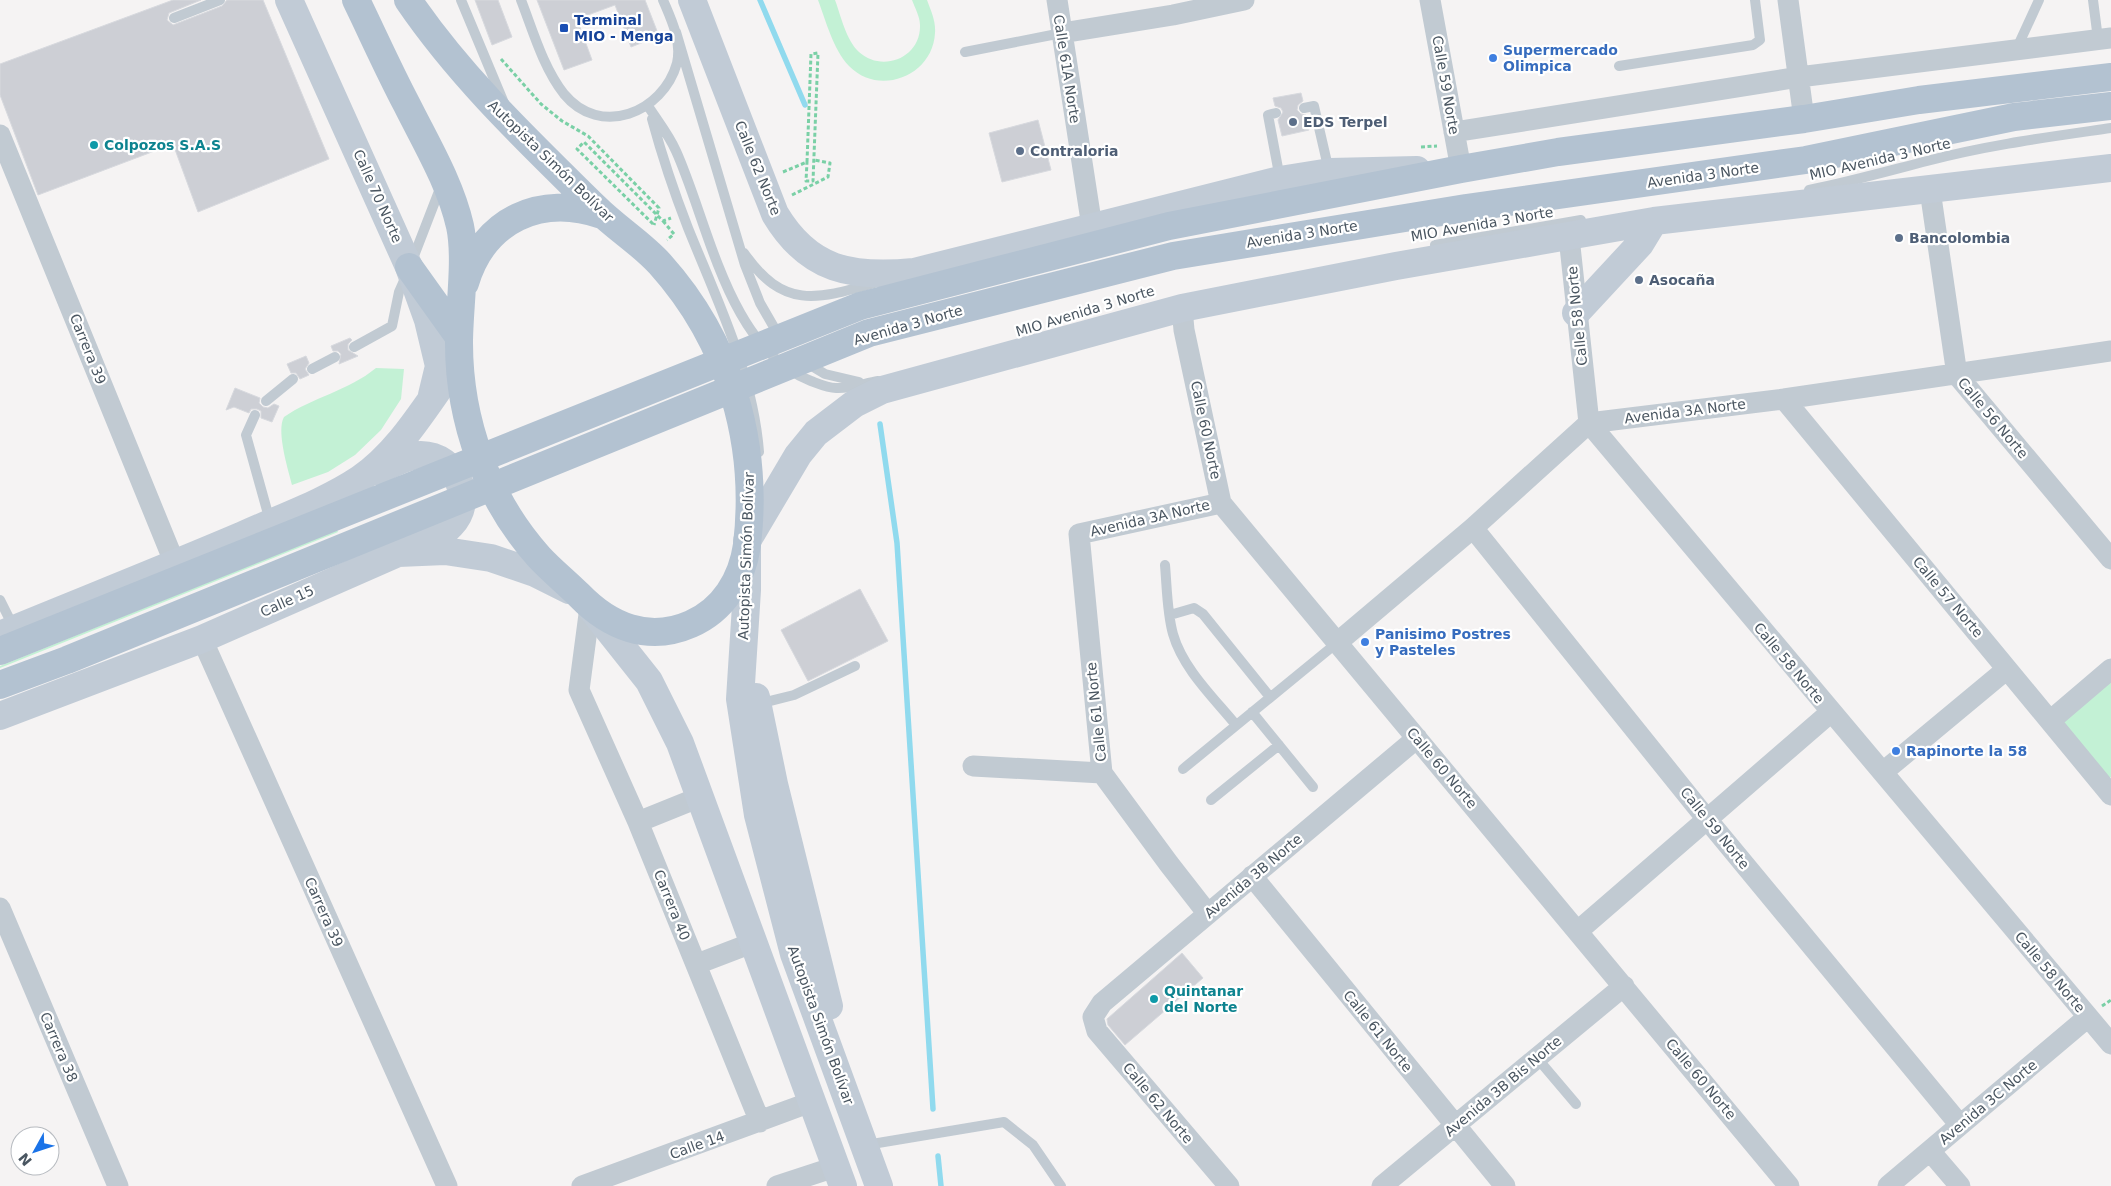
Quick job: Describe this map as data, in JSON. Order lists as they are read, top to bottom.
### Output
{
  "streets": {
    "main road": ["Autopista Simón Bolívar", "Avenida 3 Norte", "Calle 15"],
    "street": [
      "Calle 61A Norte",
      "Calle 59 Norte",
      "Calle 62 Norte",
      "Calle 70 Norte",
      "Calle 58 Norte",
      "Carrera 39",
      "Avenida 3A Norte",
      "Calle 56 Norte",
      "Calle 60 Norte",
      "Calle 57 Norte",
      "Calle 61 Norte",
      "Avenida 3B Norte",
      "Carrera 40",
      "Carrera 38",
      "Avenida 3B Bis Norte",
      "Avenida 3C Norte",
      "Calle 14"
    ],
    "lane": ["MIO Avenida 3 Norte"]
  },
  "crossings": [
    ["Calle 61A Norte", "Avenida 3 Norte"],
    ["Calle 59 Norte", "Avenida 3 Norte"],
    ["Calle 59 Norte", "Avenida 3C Norte"],
    ["MIO Avenida 3 Norte", "Calle 60 Norte"],
    ["Calle 62 Norte", "Avenida 3 Norte"],
    ["Calle 62 Norte", "Avenida 3B Norte"],
    ["Avenida 3 Norte", "Calle 15"],
    ["Calle 58 Norte", "Avenida 3A Norte"],
    ["Calle 58 Norte", "Avenida 3C Norte"],
    ["Carrera 39", "Calle 15"],
    ["Avenida 3A Norte", "Calle 56 Norte"],
    ["Avenida 3A Norte", "Calle 60 Norte"],
    ["Avenida 3A Norte", "Calle 57 Norte"],
    ["Avenida 3A Norte", "Calle 61 Norte"],
    ["Calle 60 Norte", "Avenida 3B Norte"],
    ["Calle 60 Norte", "Avenida 3B Bis Norte"],
    ["Calle 15", "Carrera 40"],
    ["Calle 61 Norte", "Avenida 3B Norte"],
    ["Calle 61 Norte", "Avenida 3B Bis Norte"],
    ["Carrera 40", "Calle 14"]
  ],
  "places": {
    "transit": ["Terminal MIO - Menga"],
    "other": [
      "Supermercado Olimpica",
      "EDS Terpel",
      "Colpozos S.A.S",
      "Contraloria",
      "Bancolombia",
      "Asocaña",
      "Panisimo Postres y Pasteles",
      "Rapinorte la 58",
      "Quintanar del Norte"
    ]
  },
  "north": "bottom left"
}
